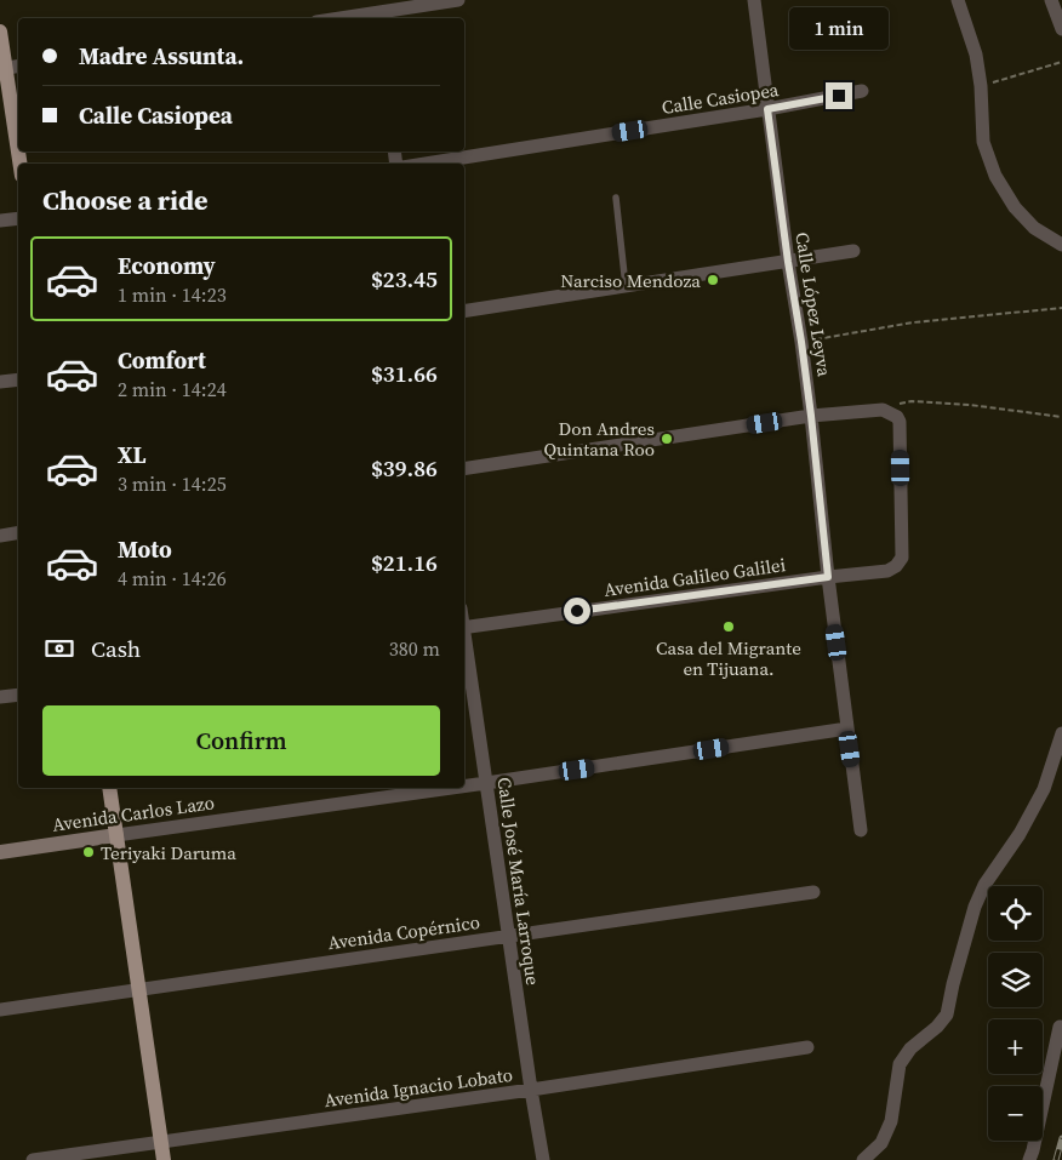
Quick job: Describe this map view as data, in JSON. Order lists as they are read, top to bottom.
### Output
{
  "streets": {
    "main road": ["Avenida Carlos Lazo"],
    "street": [
      "Calle Casiopea",
      "Calle López Leyva",
      "Avenida Galileo Galilei",
      "Calle José María Larroque",
      "Avenida Copérnico",
      "Avenida Ignacio Lobato"
    ]
  },
  "crossings": [
    ["Calle Casiopea", "Calle López Leyva"],
    ["Calle López Leyva", "Avenida Galileo Galilei"],
    ["Calle López Leyva", "Avenida Carlos Lazo"],
    ["Avenida Carlos Lazo", "Calle José María Larroque"],
    ["Calle José María Larroque", "Avenida Copérnico"],
    ["Calle José María Larroque", "Avenida Ignacio Lobato"]
  ],
  "places": [
    "Narciso Mendoza",
    "Don Andres Quintana Roo",
    "Casa del Migrante en Tijuana.",
    "Teriyaki Daruma"
  ],
  "page": {
    "bubble": "1 min",
    "banner": ["Madre Assunta.", "Calle Casiopea"],
    "heading": "Choose a ride",
    "list": [
      {
        "name": "Economy",
        "note": "1 min · 14:23",
        "value": "$23.45"
      },
      {
        "name": "Comfort",
        "note": "2 min · 14:24",
        "value": "$31.66"
      },
      {
        "name": "XL",
        "note": "3 min · 14:25",
        "value": "$39.86"
      },
      {
        "name": "Moto",
        "note": "4 min · 14:26",
        "value": "$21.16"
      }
    ],
    "pay": ["Cash", "380 m"],
    "buttons": "Confirm",
    "map_buttons": ["+", "−"]
  }
}
